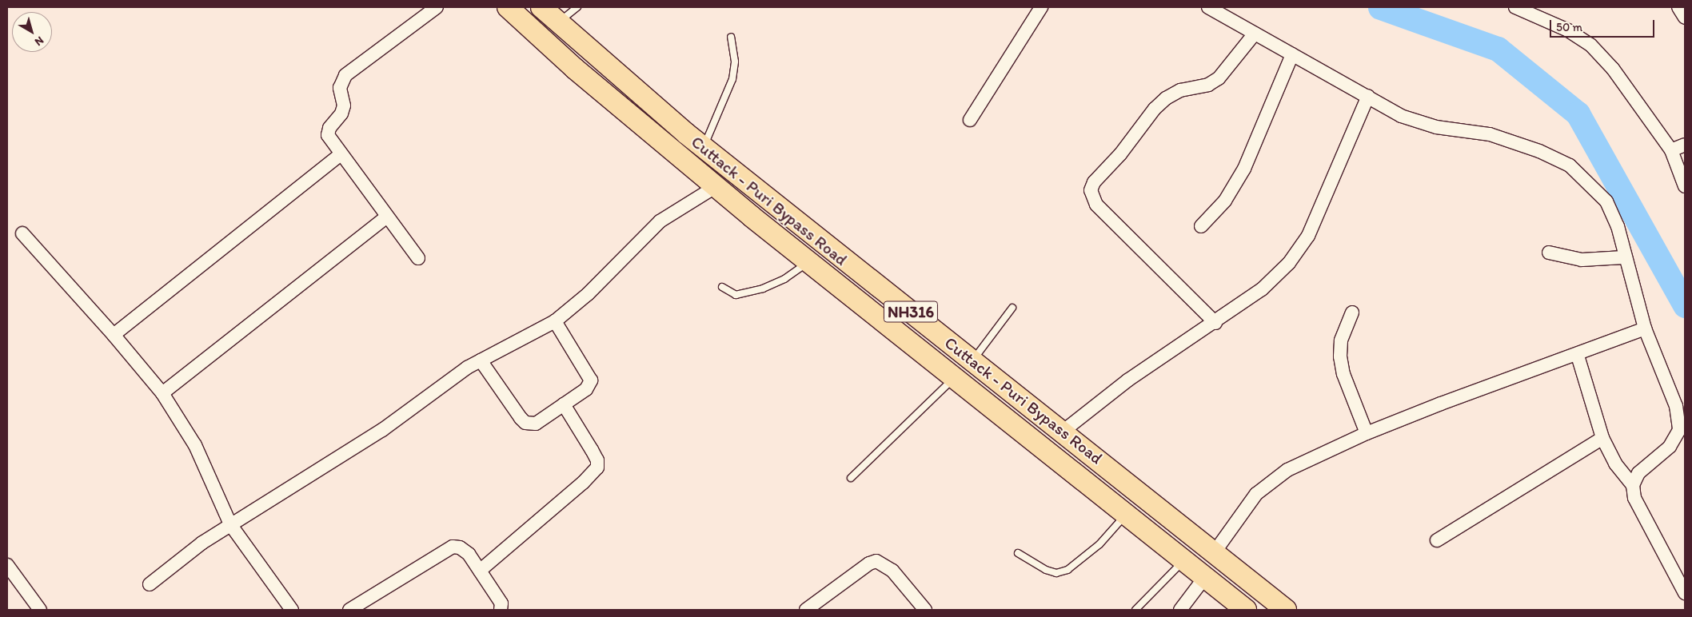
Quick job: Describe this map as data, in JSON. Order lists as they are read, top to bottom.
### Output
{
  "streets": {
    "highway": ["Cuttack - Puri Bypass Road", "NH316"]
  },
  "scale_bar": "50 m",
  "north": "bottom right"
}
